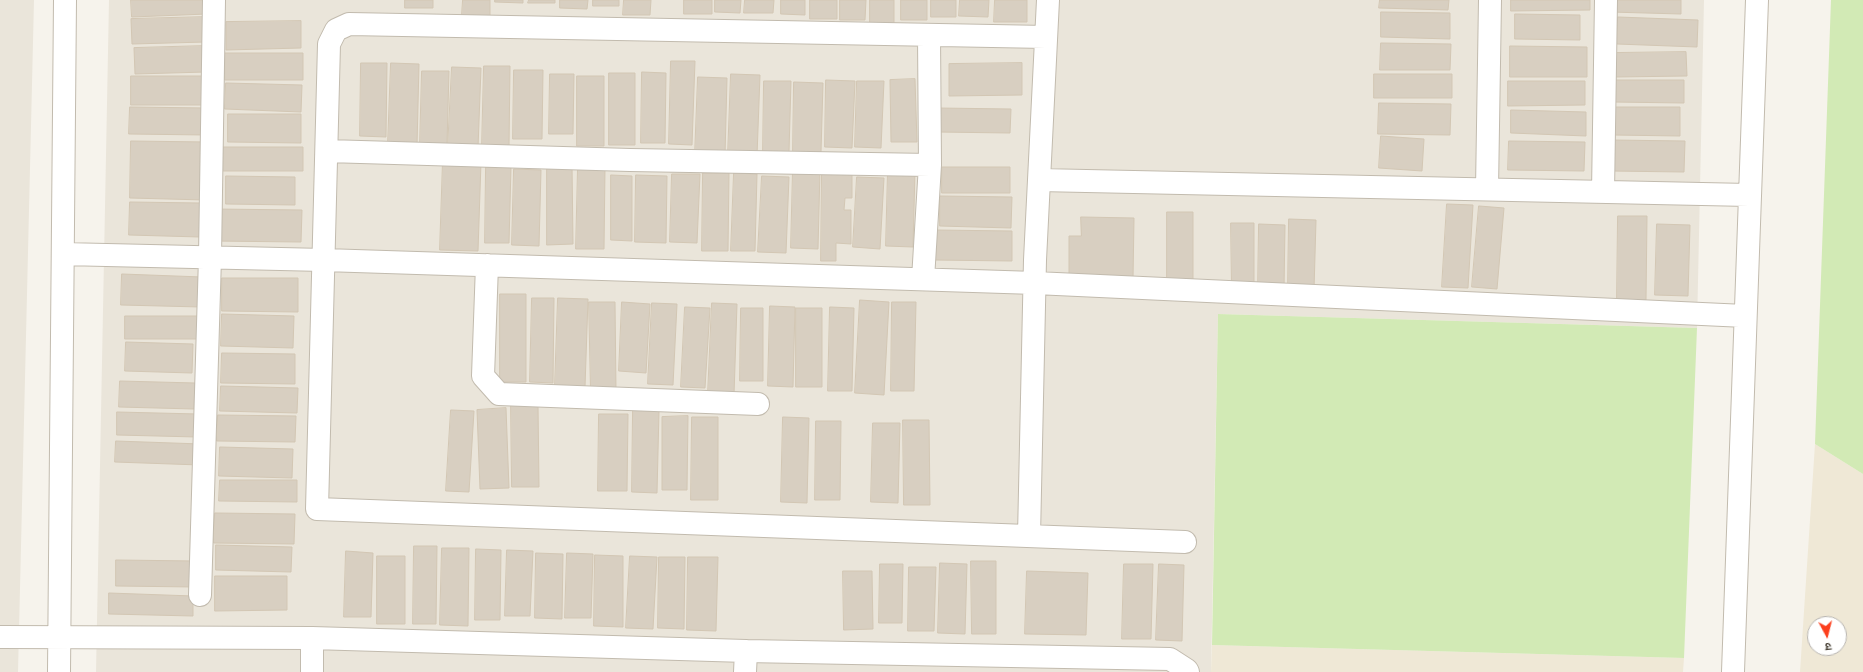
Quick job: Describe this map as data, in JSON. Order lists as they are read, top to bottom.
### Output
{
  "north": "bottom"
}
